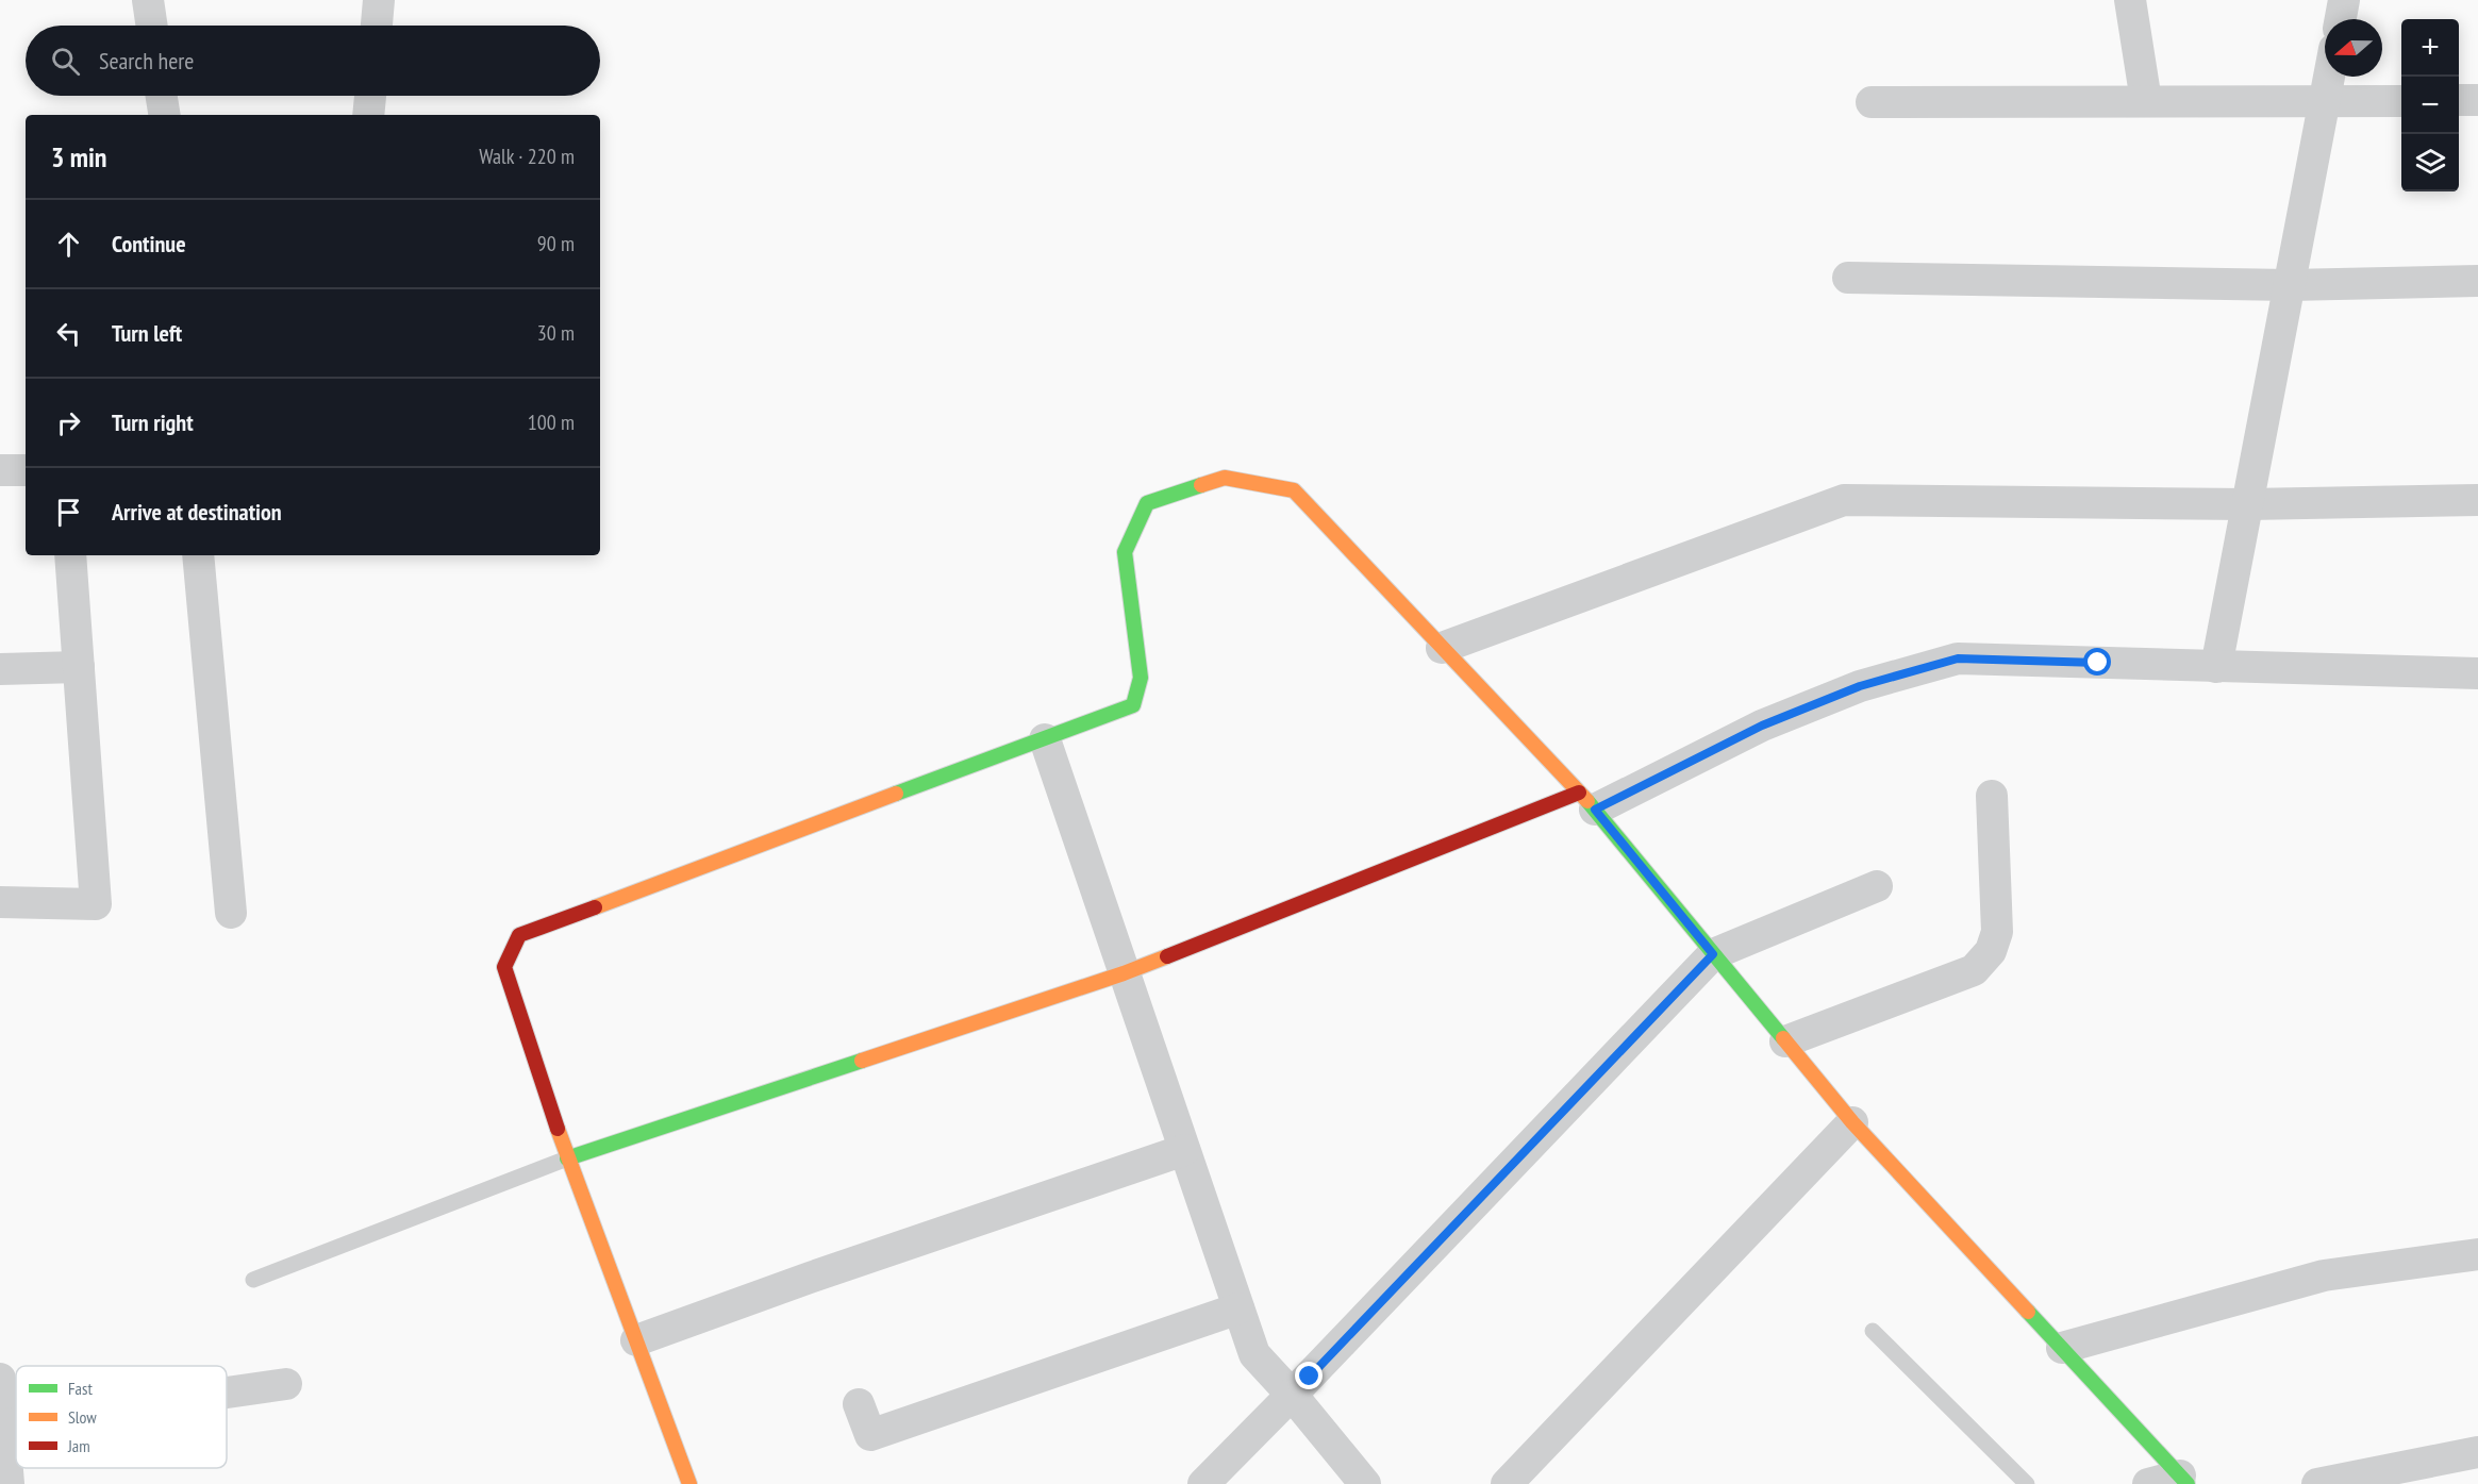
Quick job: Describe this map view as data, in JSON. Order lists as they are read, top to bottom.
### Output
{
  "legend": ["Fast", "Slow", "Jam"],
  "north": "left",
  "page": {
    "map_buttons": ["+", "−"],
    "search": "Search here",
    "heading": ["3 min", "Walk · 220 m"],
    "list": [
      ["Continue", "90 m"],
      ["Turn left", "30 m"],
      ["Turn right", "100 m"],
      "Arrive at destination"
    ]
  }
}
